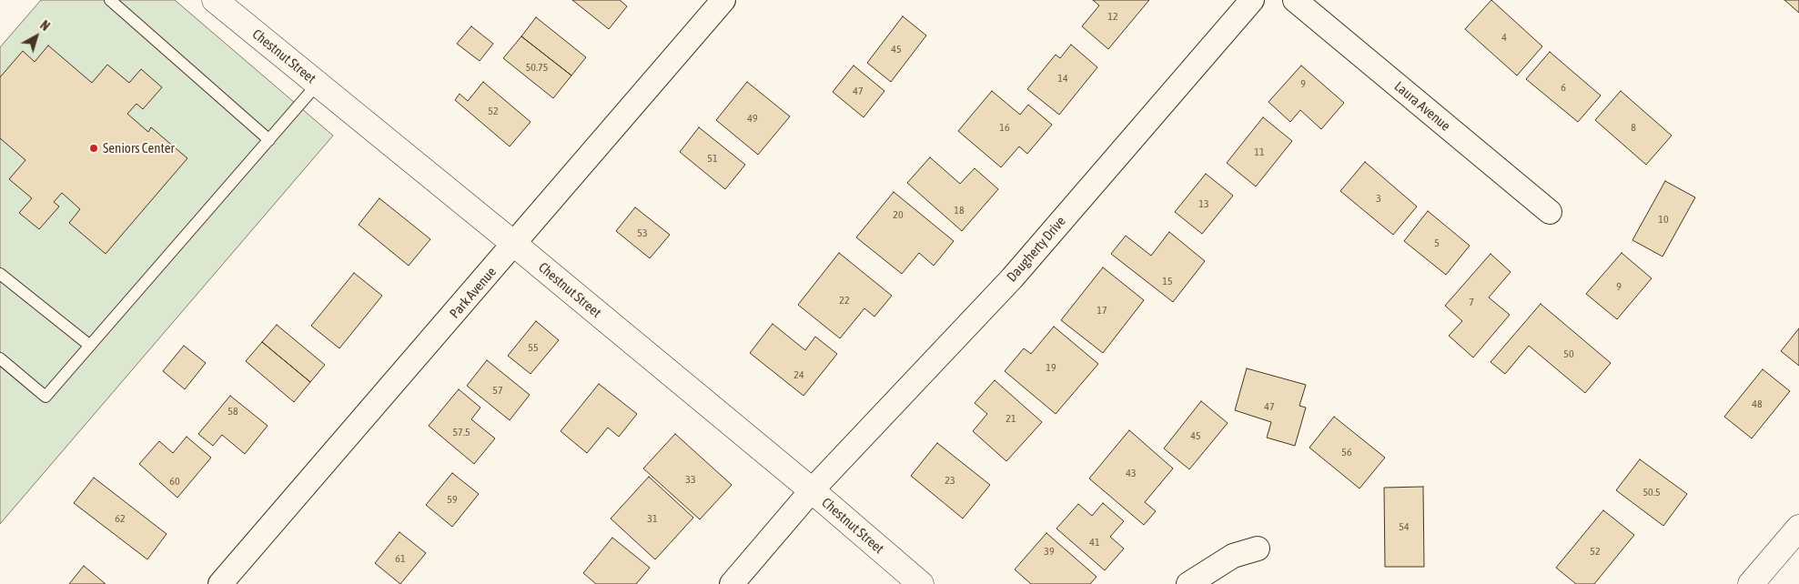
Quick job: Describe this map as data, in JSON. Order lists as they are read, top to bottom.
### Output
{
  "streets": {
    "street": [
      "Chestnut Street",
      "Laura Avenue",
      "Daugherty Drive",
      "Park Avenue"
    ]
  },
  "crossings": [
    ["Chestnut Street", "Daugherty Drive"],
    ["Chestnut Street", "Park Avenue"]
  ],
  "places": ["Seniors Center"],
  "house_numbers": [
    "12",
    "4",
    "45",
    "50.75",
    "14",
    "9",
    "6",
    "47",
    "52",
    "49",
    "16",
    "8",
    "11",
    "51",
    "3",
    "13",
    "18",
    "20",
    "10",
    "53",
    "5",
    "15",
    "9",
    "22",
    "7",
    "17",
    "55",
    "50",
    "19",
    "24",
    "57",
    "48",
    "47",
    "58",
    "21",
    "57.5",
    "45",
    "56",
    "43",
    "33",
    "23",
    "60",
    "50.5",
    "59",
    "62",
    "31",
    "54",
    "41",
    "39",
    "52",
    "61"
  ],
  "north": "top right"
}
